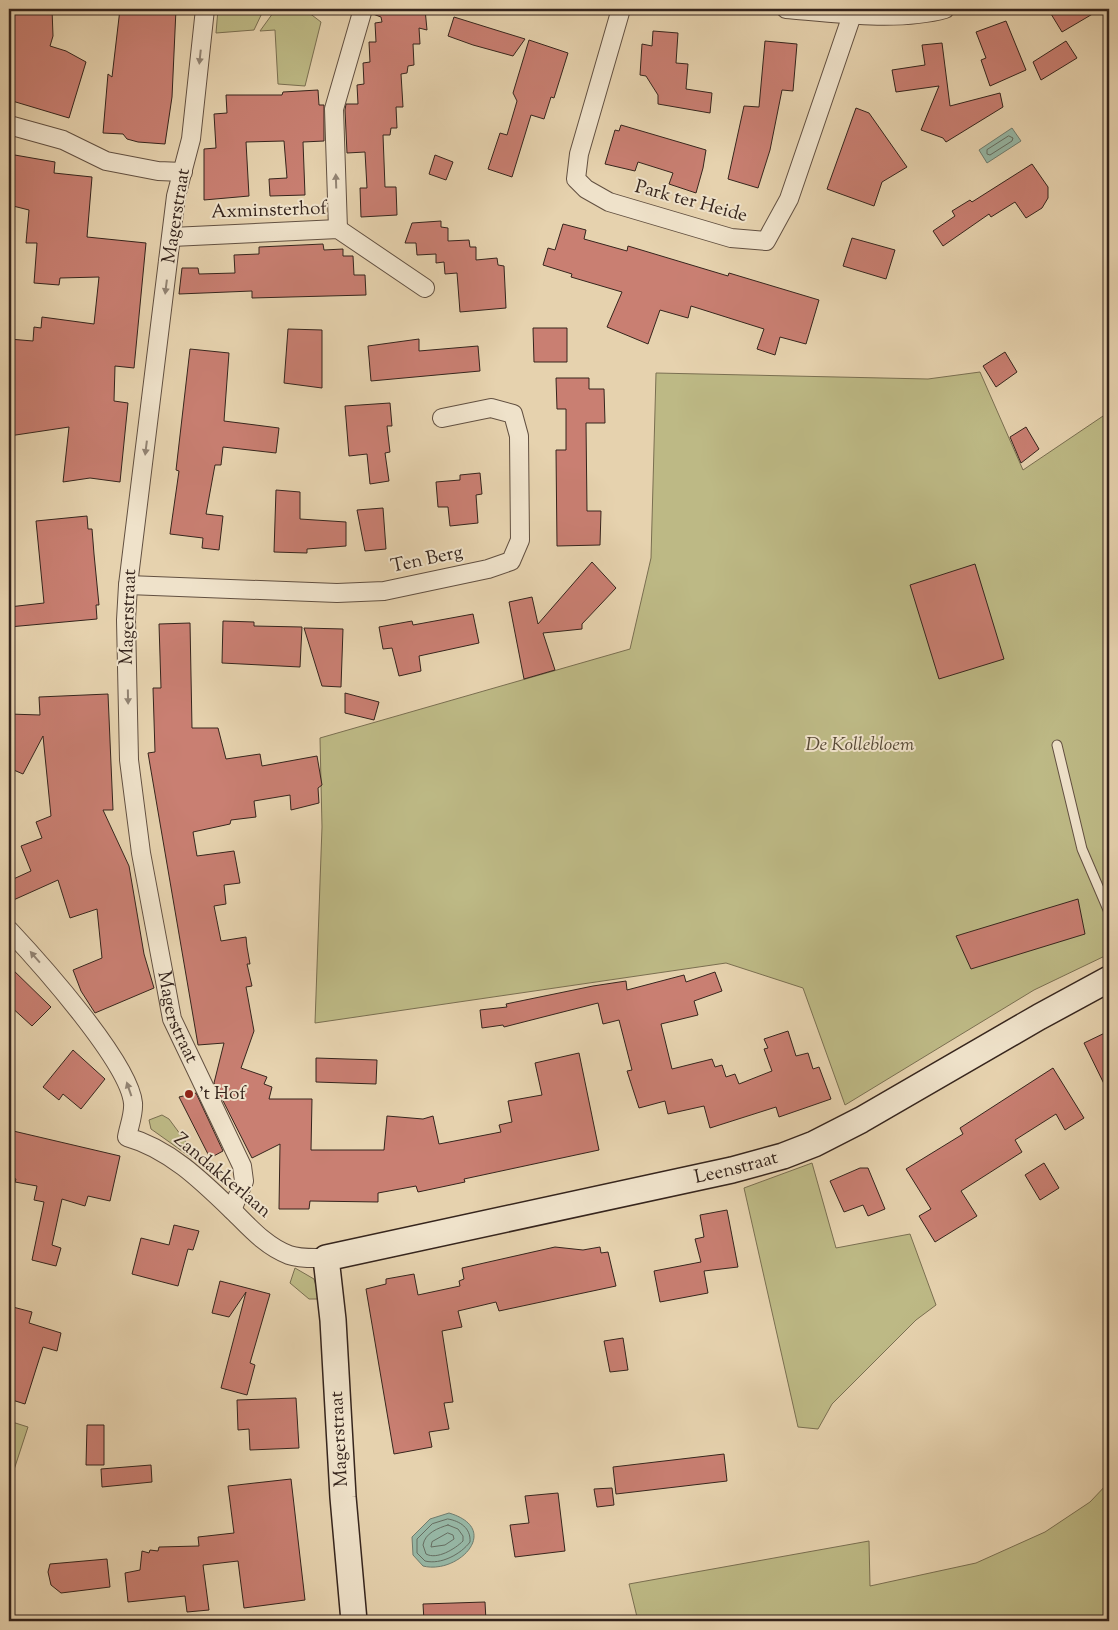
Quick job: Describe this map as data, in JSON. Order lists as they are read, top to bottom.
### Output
{
  "streets": {
    "street": [
      "Park ter Heide",
      "Axminsterhof",
      "Magerstraat",
      "Ten Berg",
      "Leenstraat",
      "Zandakkerlaan"
    ]
  },
  "crossings": [
    ["Axminsterhof", "Magerstraat"],
    ["Magerstraat", "Ten Berg"],
    ["Magerstraat", "Leenstraat"],
    ["Magerstraat", "Zandakkerlaan"],
    ["Leenstraat", "Zandakkerlaan"]
  ],
  "one_way": ["Axminsterhof", "Magerstraat", "Zandakkerlaan"],
  "parks": ["De Kollebloem"],
  "places": ["'t Hof"]
}
